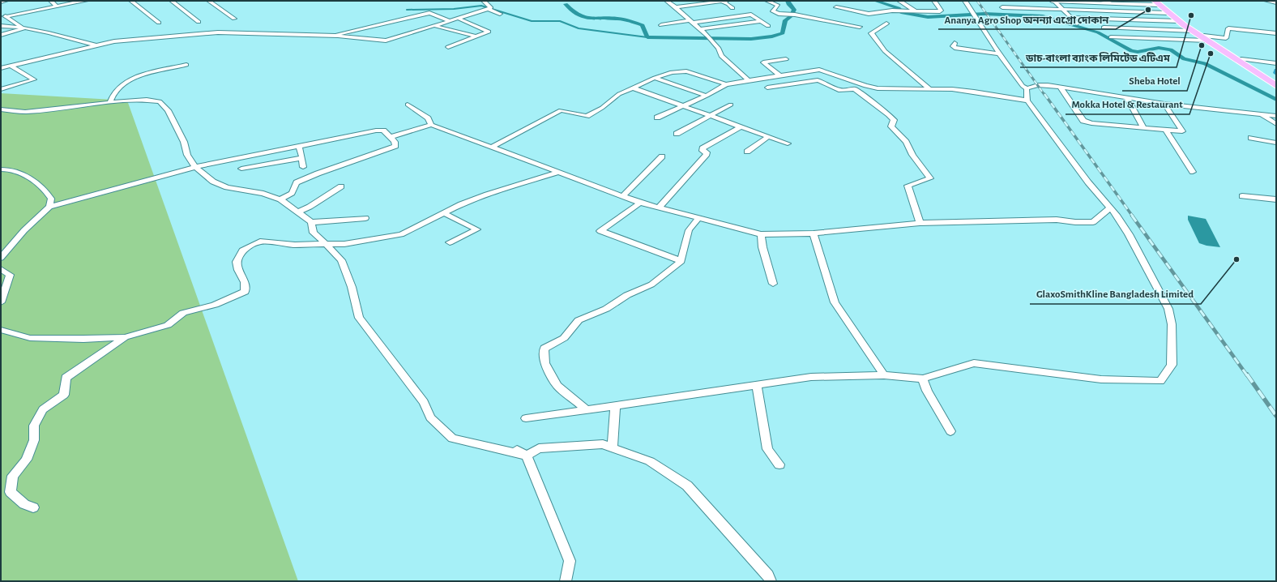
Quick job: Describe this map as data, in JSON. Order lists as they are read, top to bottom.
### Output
{
  "places": [
    "Ananya Agro Shop অনন্যা এগ্রো দোকান",
    "ডাচ-বাংলা ব্যাংক লিমিটেড এটিএম",
    "Sheba Hotel",
    "Mokka Hotel & Restaurant",
    "GlaxoSmithKline Bangladesh Limited"
  ]
}
